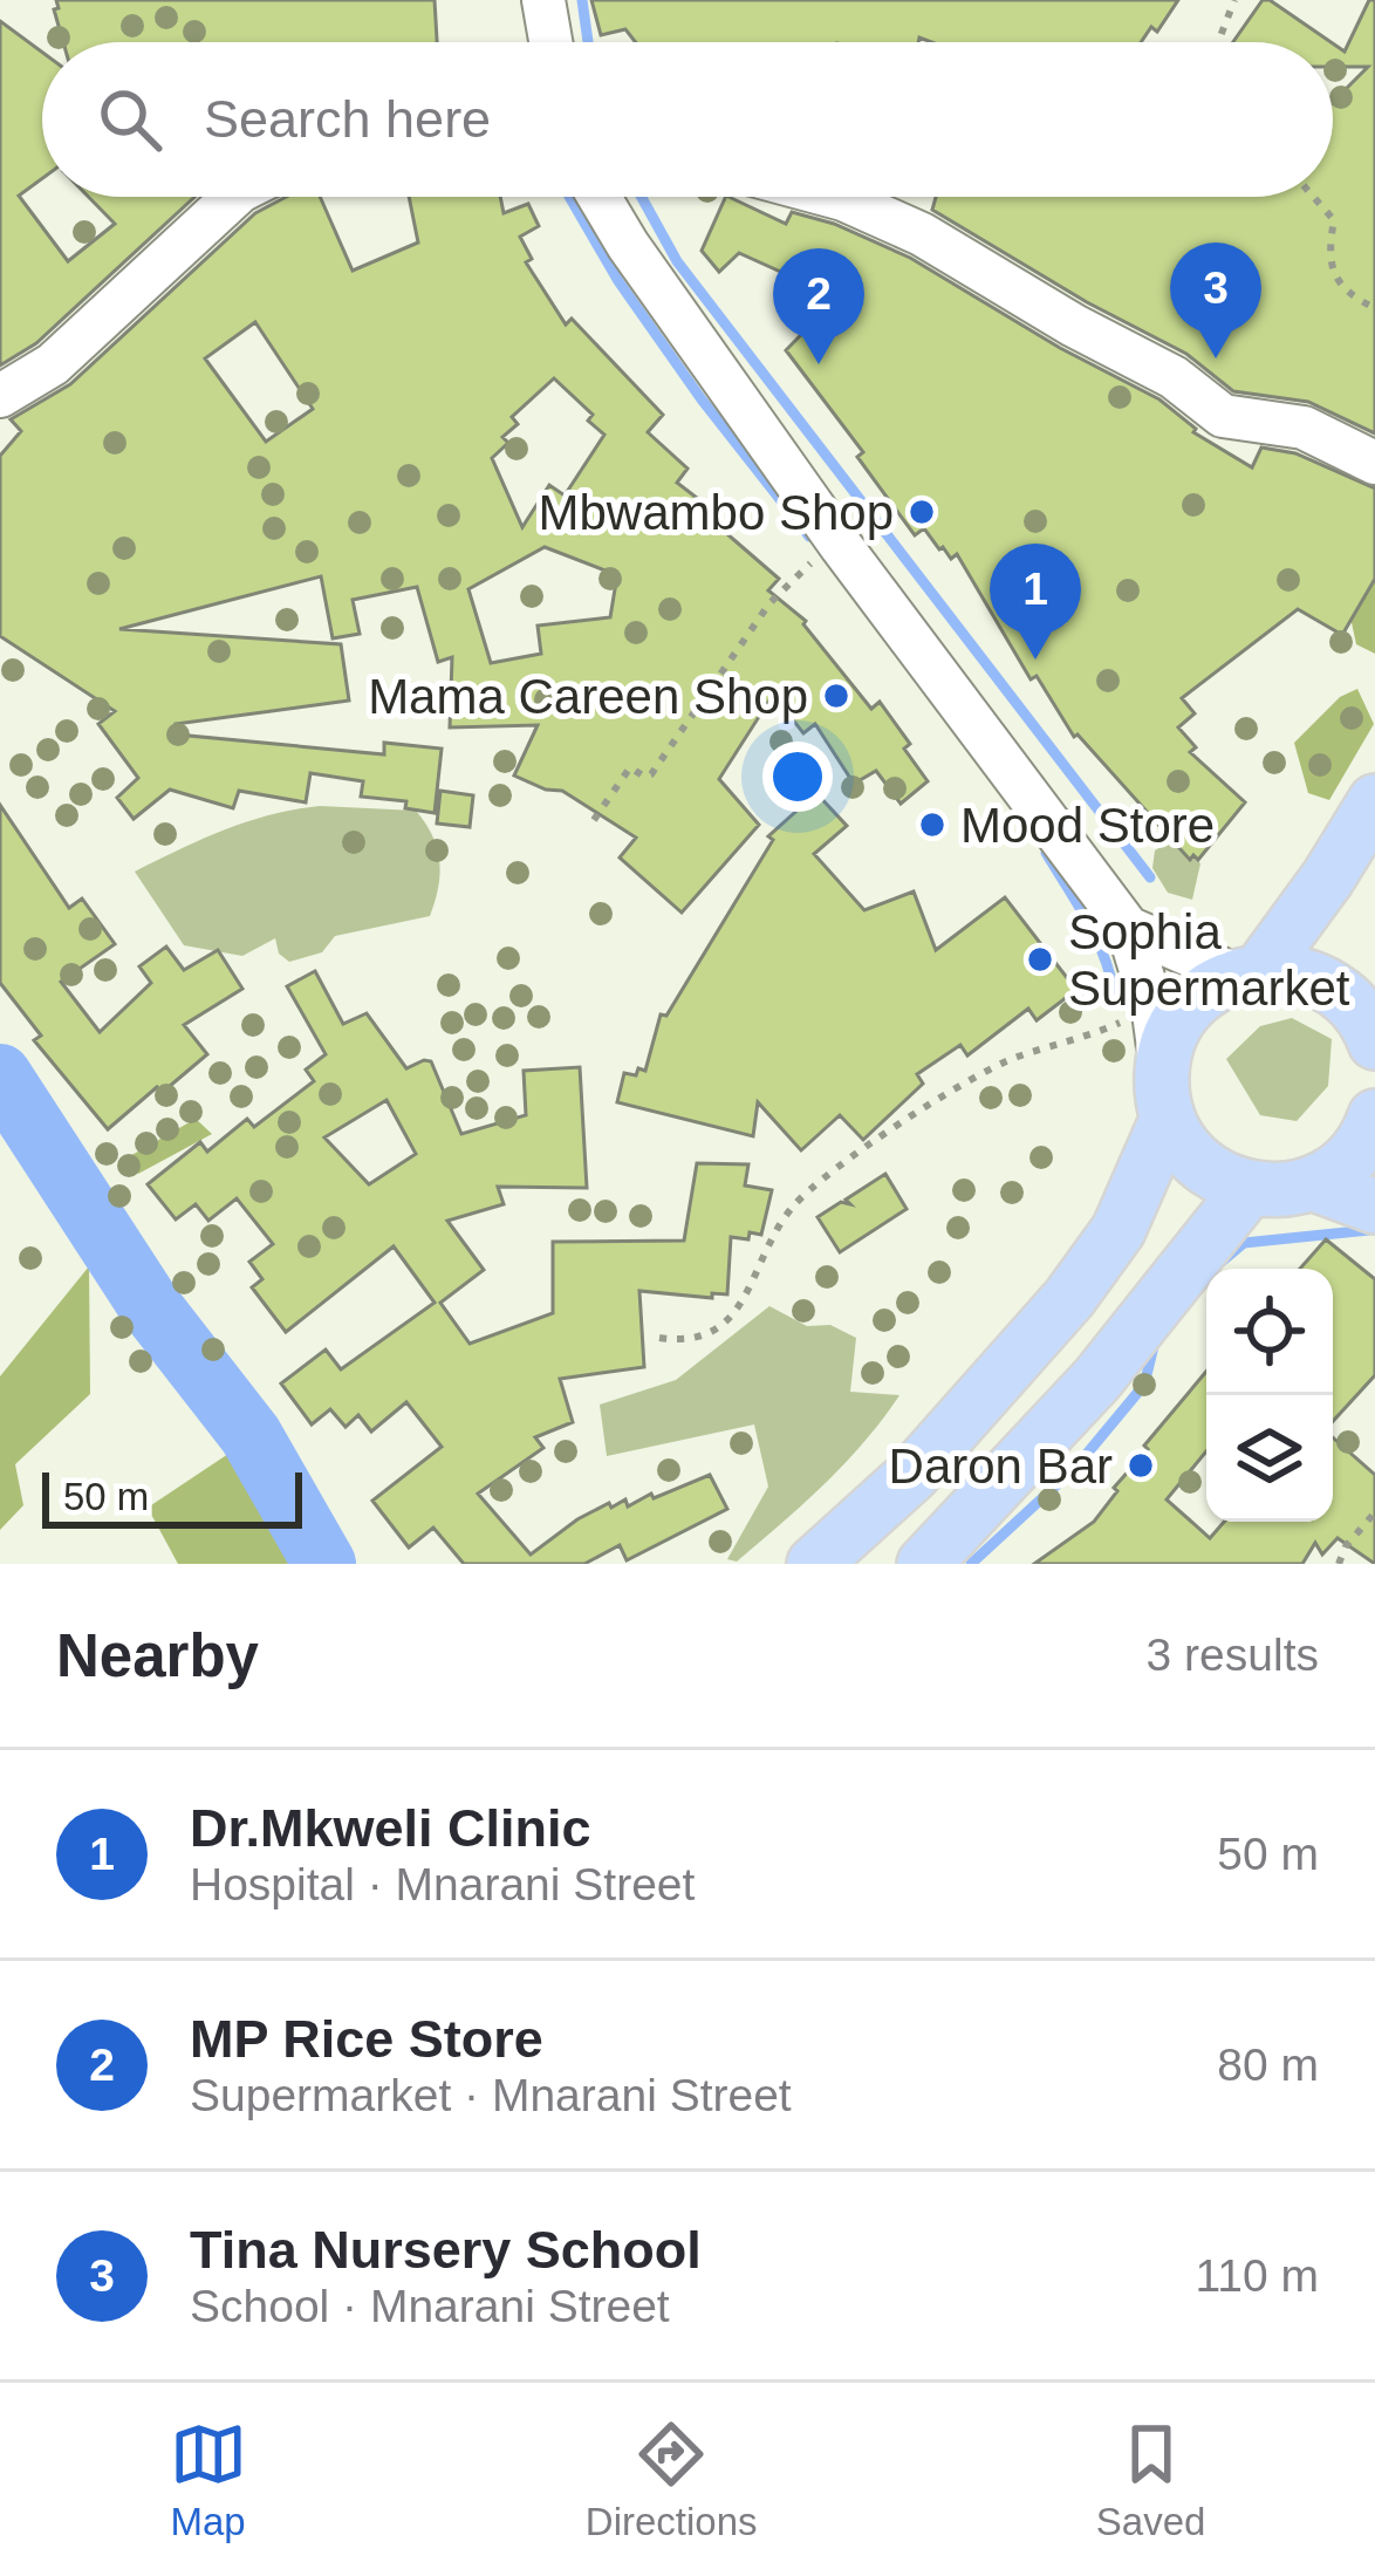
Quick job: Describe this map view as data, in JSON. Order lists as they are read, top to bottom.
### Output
{
  "places": [
    "Mbwambo Shop",
    "Mama Careen Shop",
    "Mood Store",
    "Sophia Supermarket",
    "Daron Bar"
  ],
  "scale_bar": "50 m",
  "page": {
    "search": "Search here",
    "pins": ["3", "2", "1"],
    "scale": "50 m",
    "heading": ["Nearby", "3 results"],
    "list": [
      {
        "mark": "1",
        "name": "Dr.Mkweli Clinic",
        "note": "Hospital · Mnarani Street",
        "value": "50 m"
      },
      {
        "mark": "2",
        "name": "MP Rice Store",
        "note": "Supermarket · Mnarani Street",
        "value": "80 m"
      },
      {
        "mark": "3",
        "name": "Tina Nursery School",
        "note": "School · Mnarani Street",
        "value": "110 m"
      }
    ],
    "nav": ["Map", "Directions", "Saved"]
  }
}
